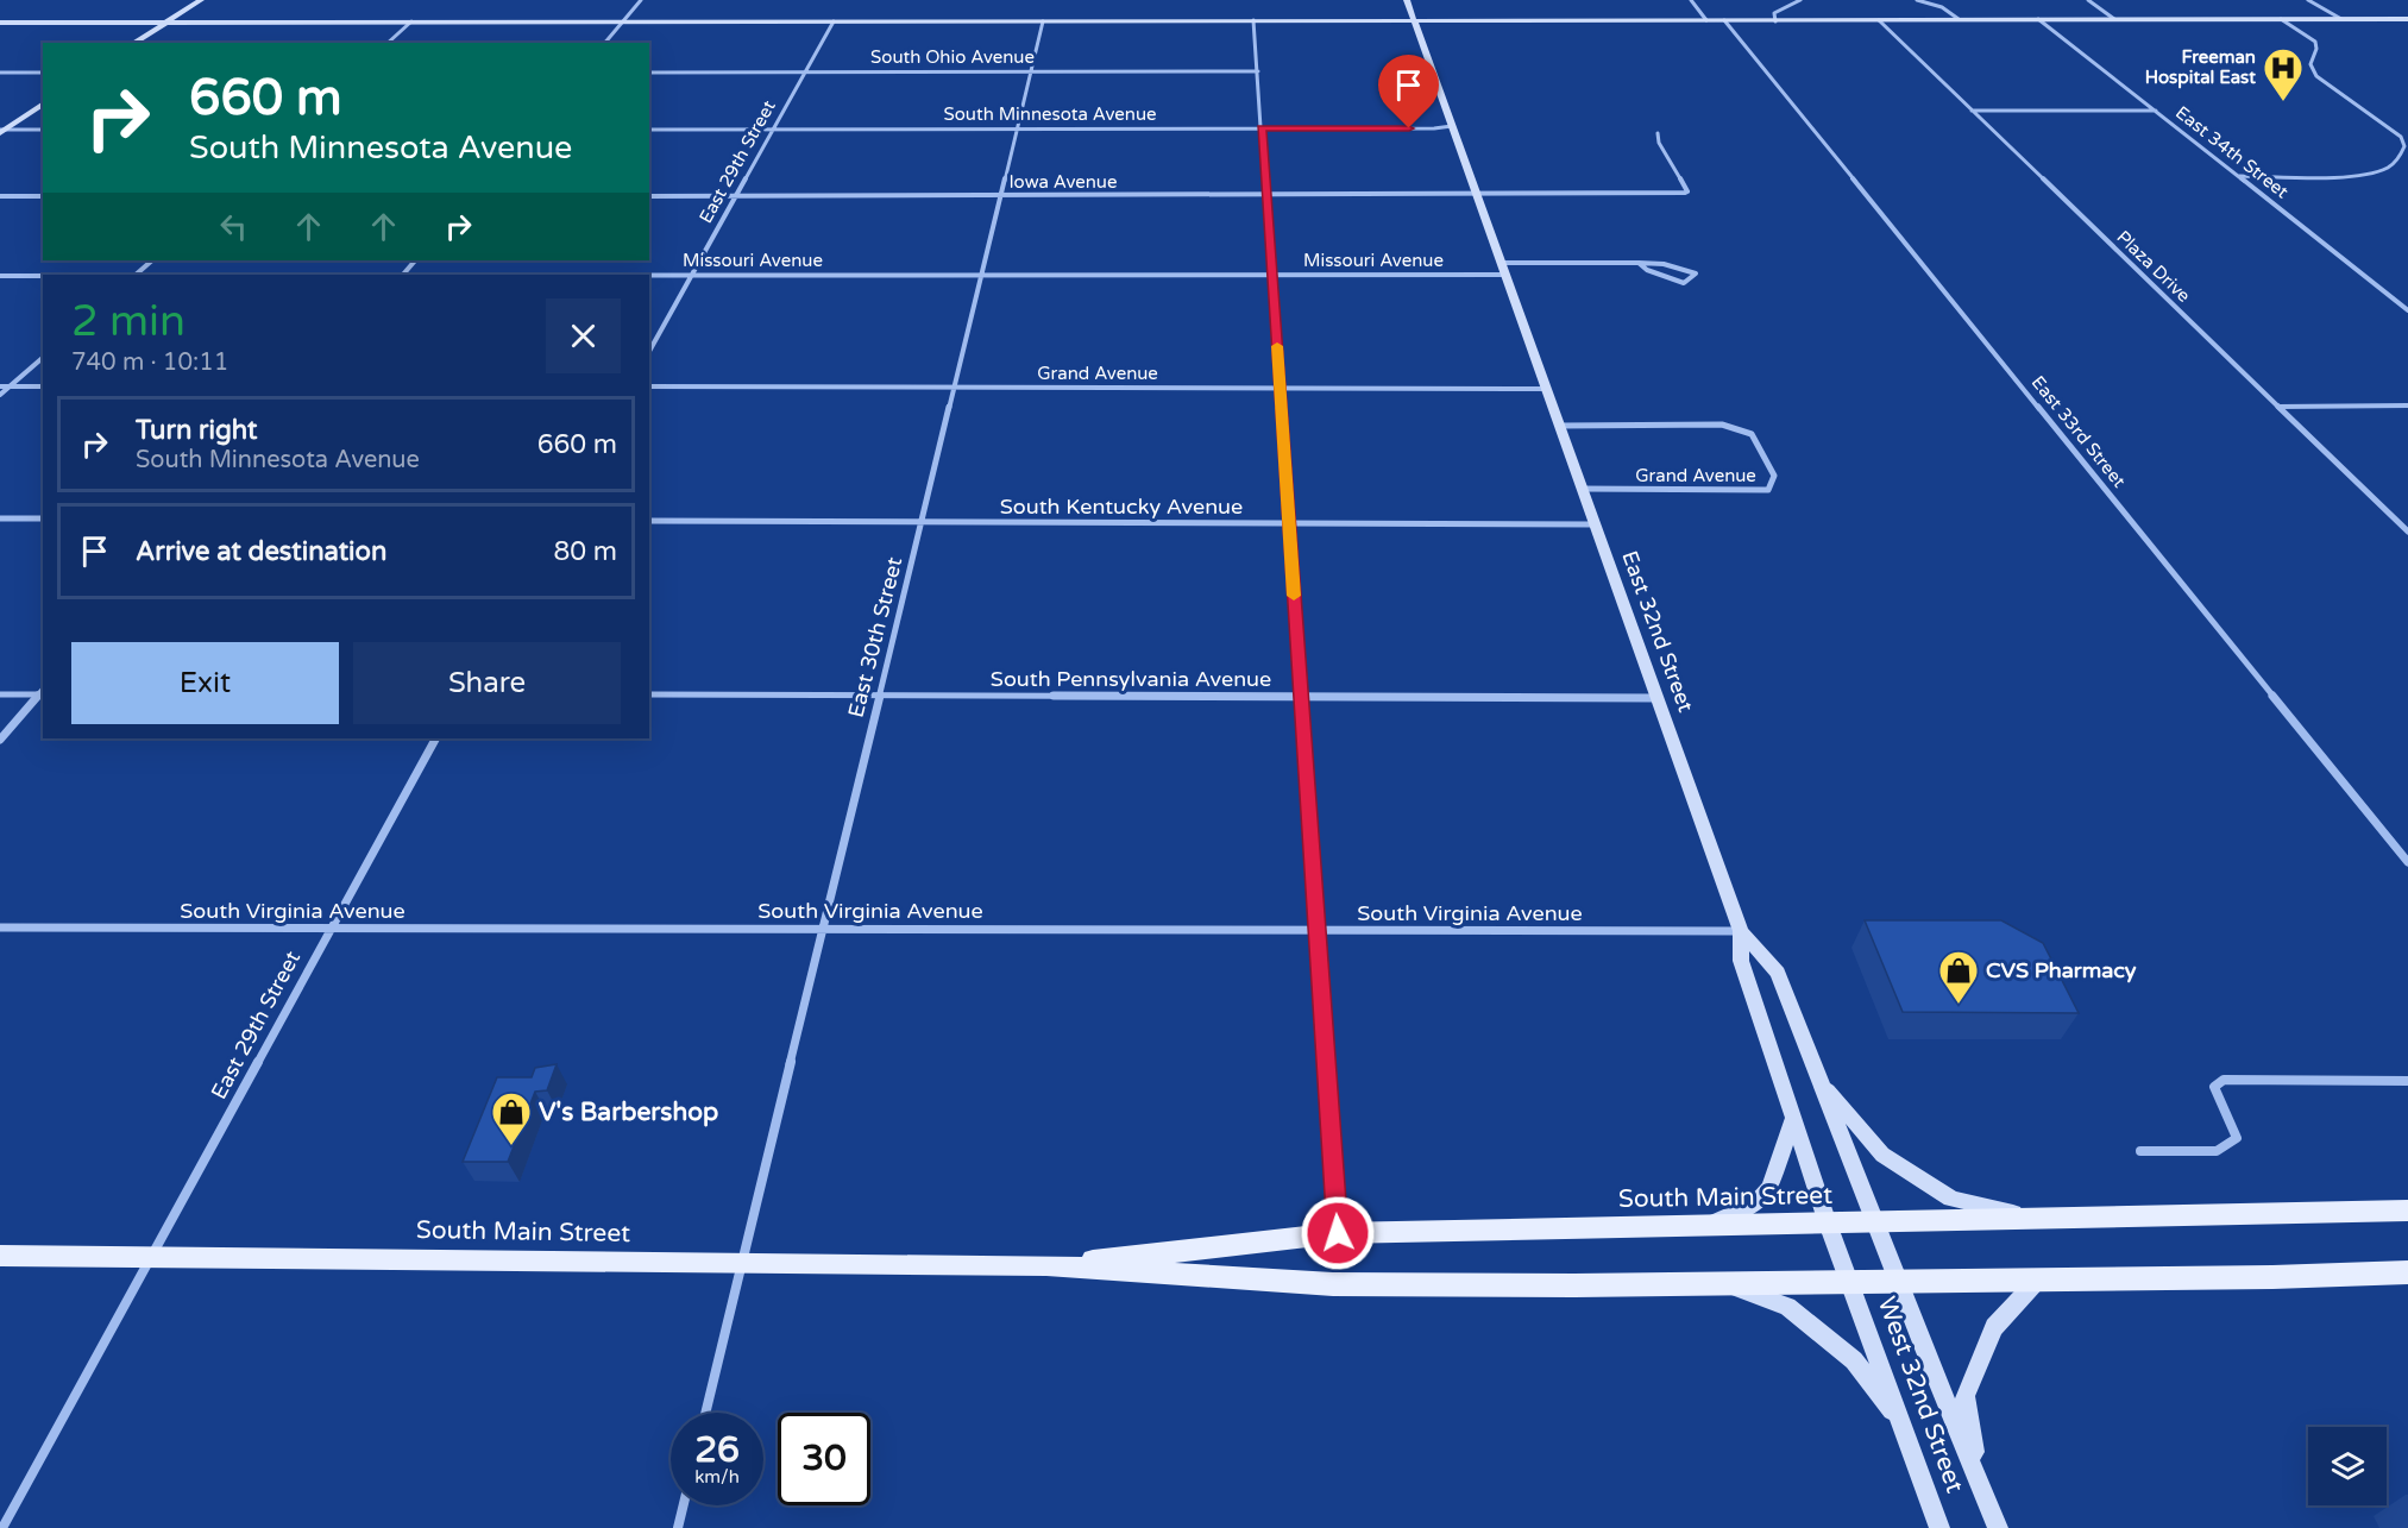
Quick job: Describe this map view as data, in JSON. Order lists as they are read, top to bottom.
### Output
{
  "streets": {
    "main road": ["South Main Street"],
    "street": [
      "South Ohio Avenue",
      "South Minnesota Avenue",
      "East 34th Street",
      "East 29th Street",
      "Iowa Avenue",
      "Missouri Avenue",
      "Plaza Drive",
      "Grand Avenue",
      "East 33rd Street",
      "South Kentucky Avenue",
      "East 32nd Street",
      "East 30th Street",
      "South Pennsylvania Avenue",
      "South Virginia Avenue",
      "West 32nd Street"
    ]
  },
  "crossings": [
    ["South Ohio Avenue", "East 29th Street"],
    ["South Ohio Avenue", "East 30th Street"],
    ["South Minnesota Avenue", "East 29th Street"],
    ["South Minnesota Avenue", "East 32nd Street"],
    ["South Minnesota Avenue", "East 30th Street"],
    ["East 29th Street", "Iowa Avenue"],
    ["East 29th Street", "Missouri Avenue"],
    ["East 29th Street", "South Virginia Avenue"],
    ["East 29th Street", "South Main Street"],
    ["Iowa Avenue", "East 32nd Street"],
    ["Iowa Avenue", "East 30th Street"],
    ["Missouri Avenue", "East 32nd Street"],
    ["Missouri Avenue", "East 30th Street"],
    ["Grand Avenue", "East 32nd Street"],
    ["Grand Avenue", "East 30th Street"],
    ["South Kentucky Avenue", "East 32nd Street"],
    ["South Kentucky Avenue", "East 30th Street"],
    ["East 32nd Street", "South Pennsylvania Avenue"],
    ["East 32nd Street", "South Virginia Avenue"],
    ["East 32nd Street", "South Main Street"],
    ["East 32nd Street", "West 32nd Street"],
    ["East 30th Street", "South Pennsylvania Avenue"],
    ["East 30th Street", "South Virginia Avenue"],
    ["East 30th Street", "South Main Street"],
    ["South Main Street", "West 32nd Street"]
  ],
  "places": {
    "hospital": ["Freeman Hospital East"],
    "shop": ["CVS Pharmacy", "V's Barbershop"]
  },
  "page": {
    "turn": ["660 m", "South Minnesota Avenue"],
    "heading": ["2 min", "740 m · 10:11"],
    "list": [
      {
        "name": "Turn right",
        "note": "South Minnesota Avenue",
        "value": "660 m"
      },
      {
        "name": "Arrive at destination",
        "value": "80 m"
      }
    ],
    "buttons": ["Exit", "Share"],
    "speed": "26 km/h",
    "limit": "30"
  }
}
